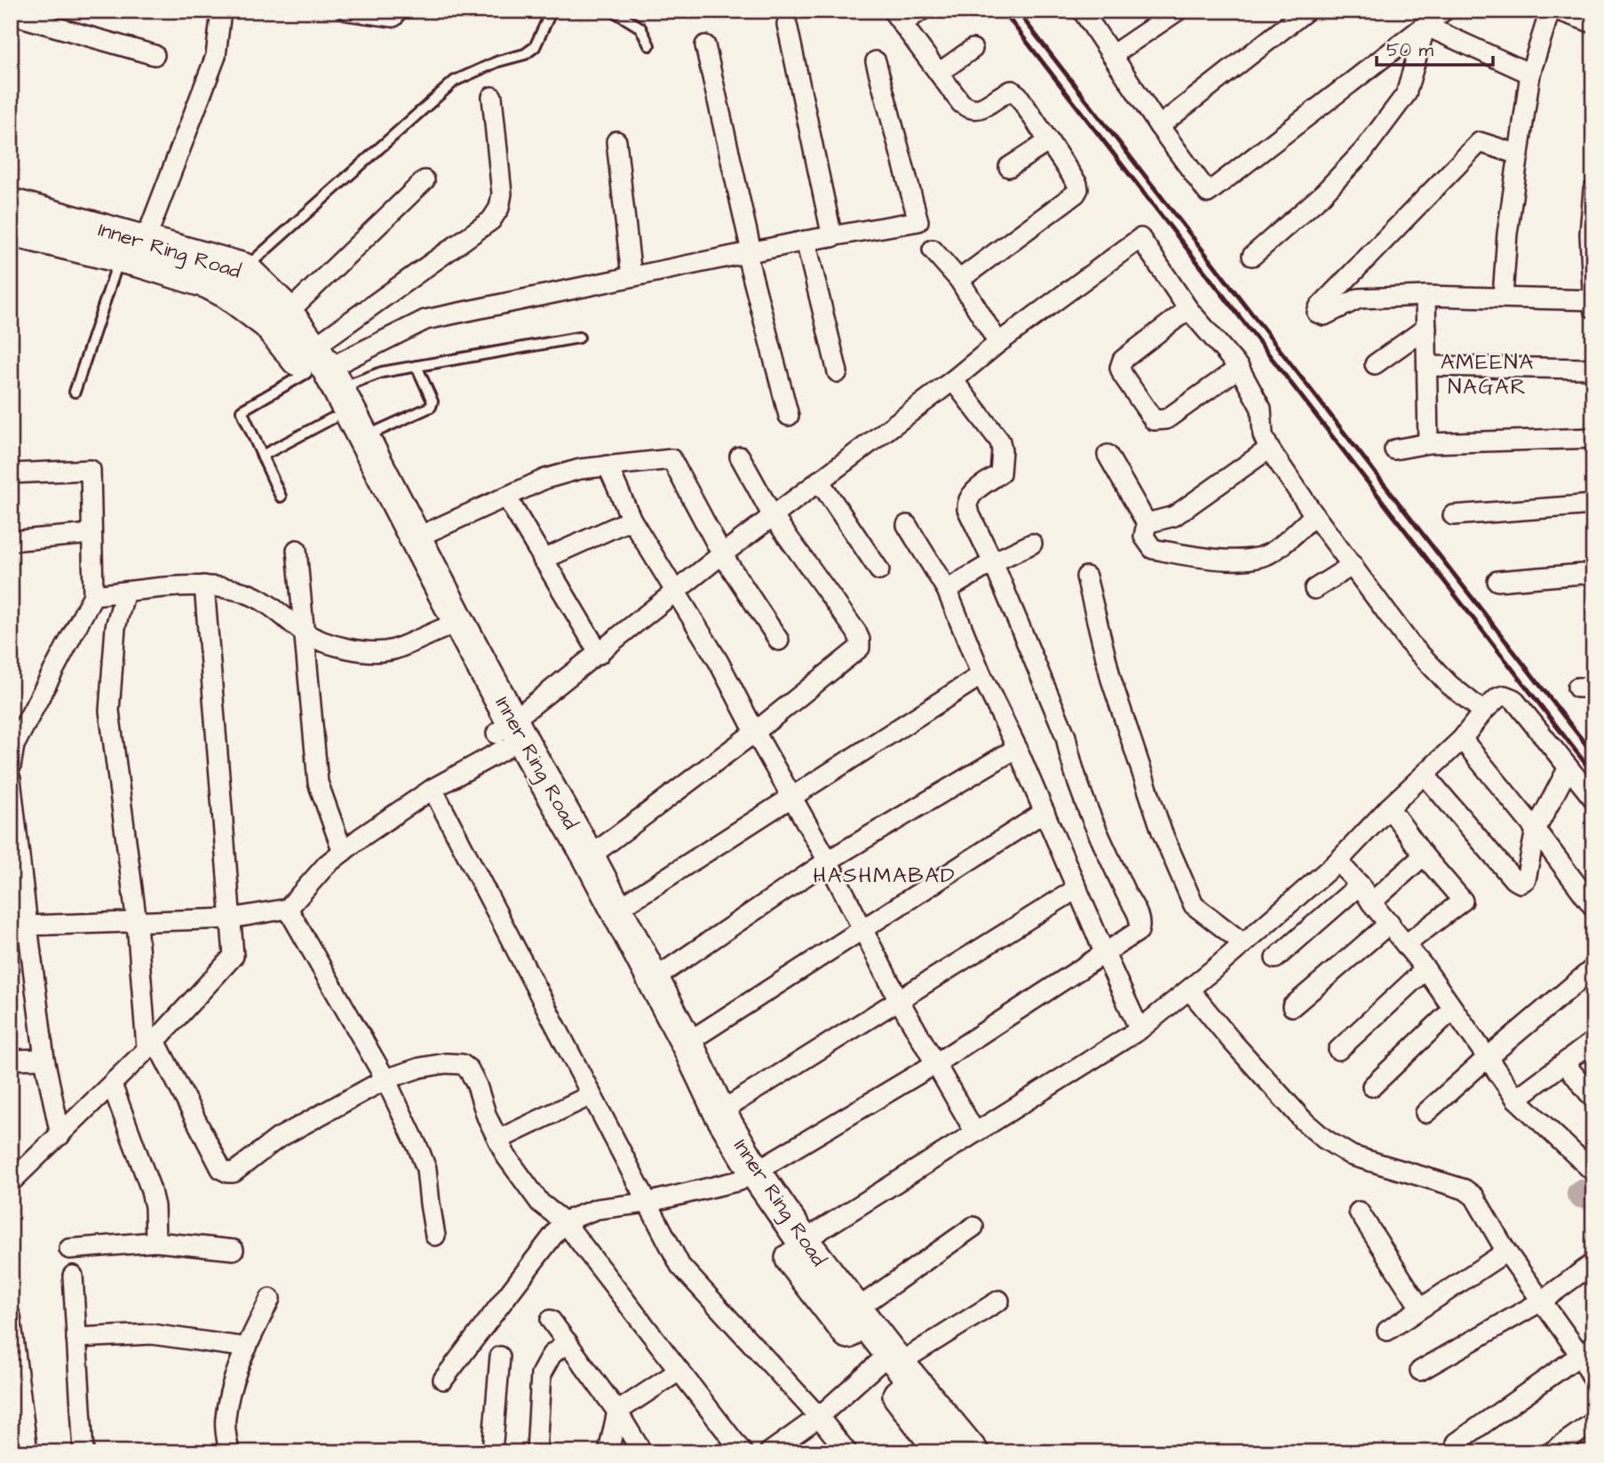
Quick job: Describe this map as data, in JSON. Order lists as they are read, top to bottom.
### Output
{
  "streets": {
    "highway": ["Inner Ring Road"]
  },
  "districts": ["AMEENA NAGAR", "HASHMABAD"],
  "scale_bar": "50 m"
}
